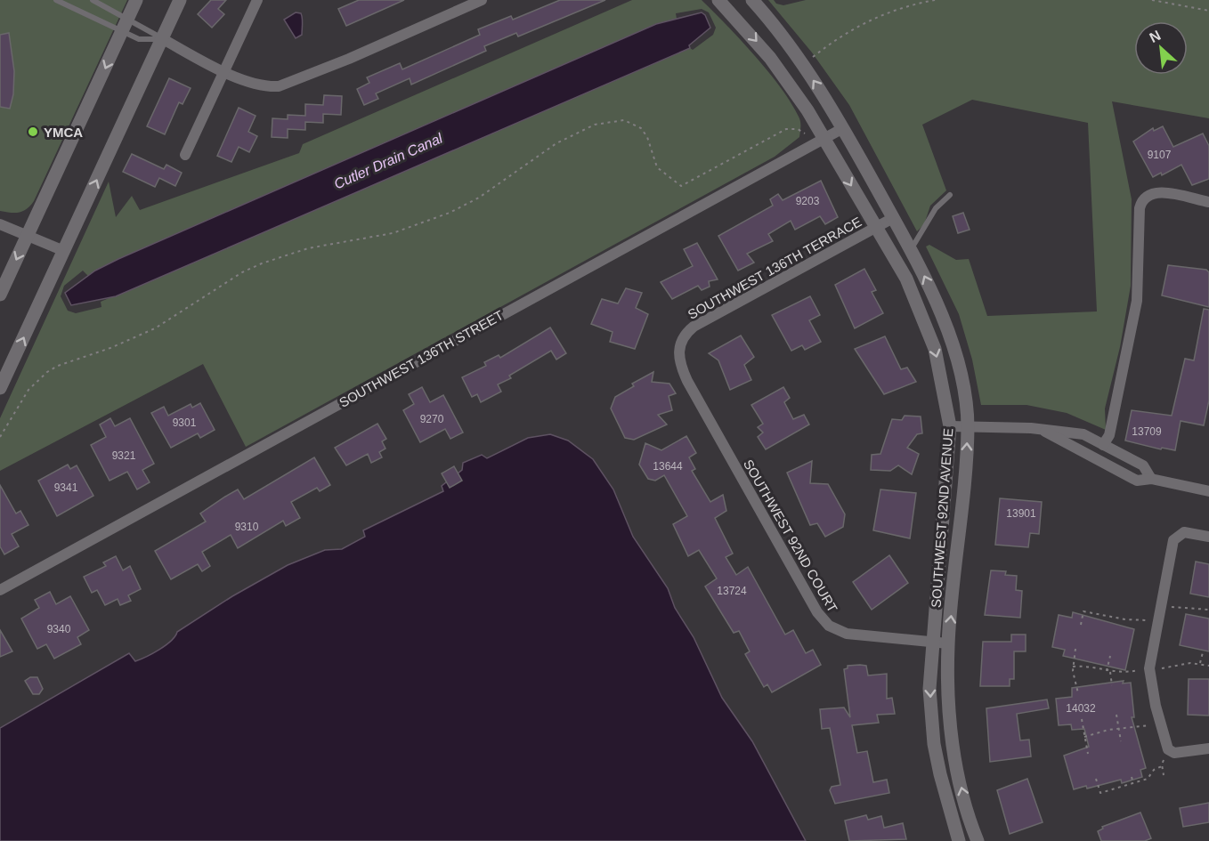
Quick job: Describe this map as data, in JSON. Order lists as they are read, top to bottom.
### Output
{
  "streets": {
    "street": [
      "SOUTHWEST 136TH TERRACE",
      "SOUTHWEST 136TH STREET",
      "SOUTHWEST 92ND AVENUE",
      "SOUTHWEST 92ND COURT"
    ]
  },
  "crossings": [
    ["SOUTHWEST 136TH TERRACE", "SOUTHWEST 92ND AVENUE"],
    ["SOUTHWEST 136TH TERRACE", "SOUTHWEST 92ND COURT"],
    ["SOUTHWEST 136TH STREET", "SOUTHWEST 92ND AVENUE"],
    ["SOUTHWEST 92ND AVENUE", "SOUTHWEST 92ND COURT"]
  ],
  "water": ["Cutler Drain Canal"],
  "places": ["YMCA"],
  "house_numbers": [
    "9107",
    "9203",
    "9270",
    "9301",
    "13709",
    "9321",
    "13644",
    "9341",
    "13901",
    "9310",
    "13724",
    "9340",
    "14032"
  ],
  "north": "top left"
}
